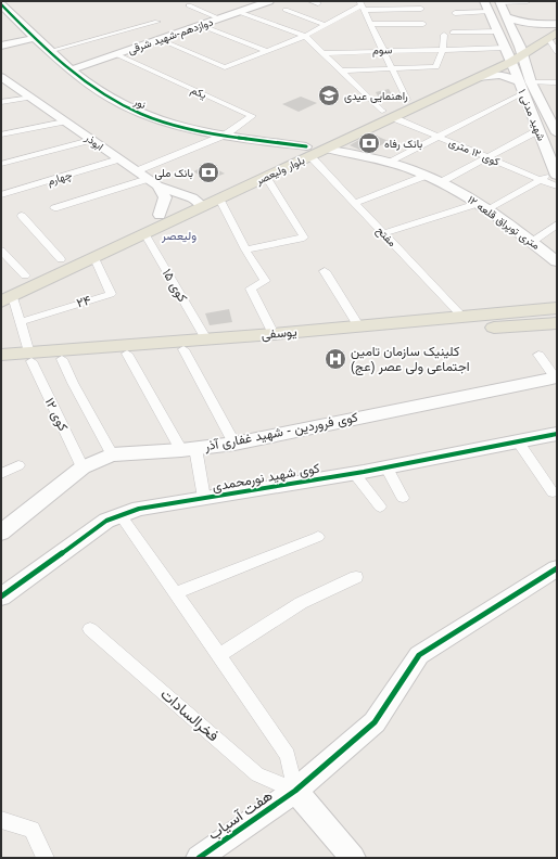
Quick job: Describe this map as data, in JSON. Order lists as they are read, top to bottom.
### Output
{
  "streets": {
    "main road": ["بلوار ولیعصر", "یوسفی"],
    "street": [
      "دوازدهم-شهید شرقی",
      "سوم",
      "یکم",
      "نور",
      "شهید مدنی ۱",
      "ابوذر",
      "کوی ۱۲ متری",
      "چهارم",
      "۱۲ متری توپراق قلعه",
      "مفتح",
      "کوی ۱۵",
      "۲۴",
      "کوی ۱۲",
      "کوی فروردین - شهید غفاری آذر",
      "کوی شهید نورمحمدی",
      "فخرالسادات",
      "هفت آسیاب"
    ]
  },
  "crossings": [
    ["دوازدهم-شهید شرقی", "یکم"],
    ["دوازدهم-شهید شرقی", "نور"],
    ["سوم", "شهید مدنی ۱"],
    ["سوم", "بلوار ولیعصر"],
    ["یکم", "نور"],
    ["نور", "بلوار ولیعصر"],
    ["نور", "مفتح"],
    ["شهید مدنی ۱", "بلوار ولیعصر"],
    ["ابوذر", "بلوار ولیعصر"],
    ["ابوذر", "چهارم"],
    ["کوی ۱۲ متری", "بلوار ولیعصر"],
    ["بلوار ولیعصر", "۱۲ متری توپراق قلعه"],
    ["بلوار ولیعصر", "مفتح"],
    ["بلوار ولیعصر", "کوی ۱۵"],
    ["بلوار ولیعصر", "۲۴"],
    ["بلوار ولیعصر", "کوی ۱۲"],
    ["مفتح", "یوسفی"],
    ["کوی ۱۵", "یوسفی"],
    ["۲۴", "کوی ۱۲"],
    ["یوسفی", "کوی ۱۲"],
    ["کوی ۱۲", "کوی فروردین - شهید غفاری آذر"],
    ["فخرالسادات", "هفت آسیاب"]
  ],
  "districts": ["ولیعصر"],
  "places": {
    "school or university": ["راهنمایی عیدی"],
    "bank": ["بانک رفاه", "بانک ملی"],
    "hospital": ["کلینیک سازمان تامین اجتماعی ولی عصر (عج)"]
  }
}
